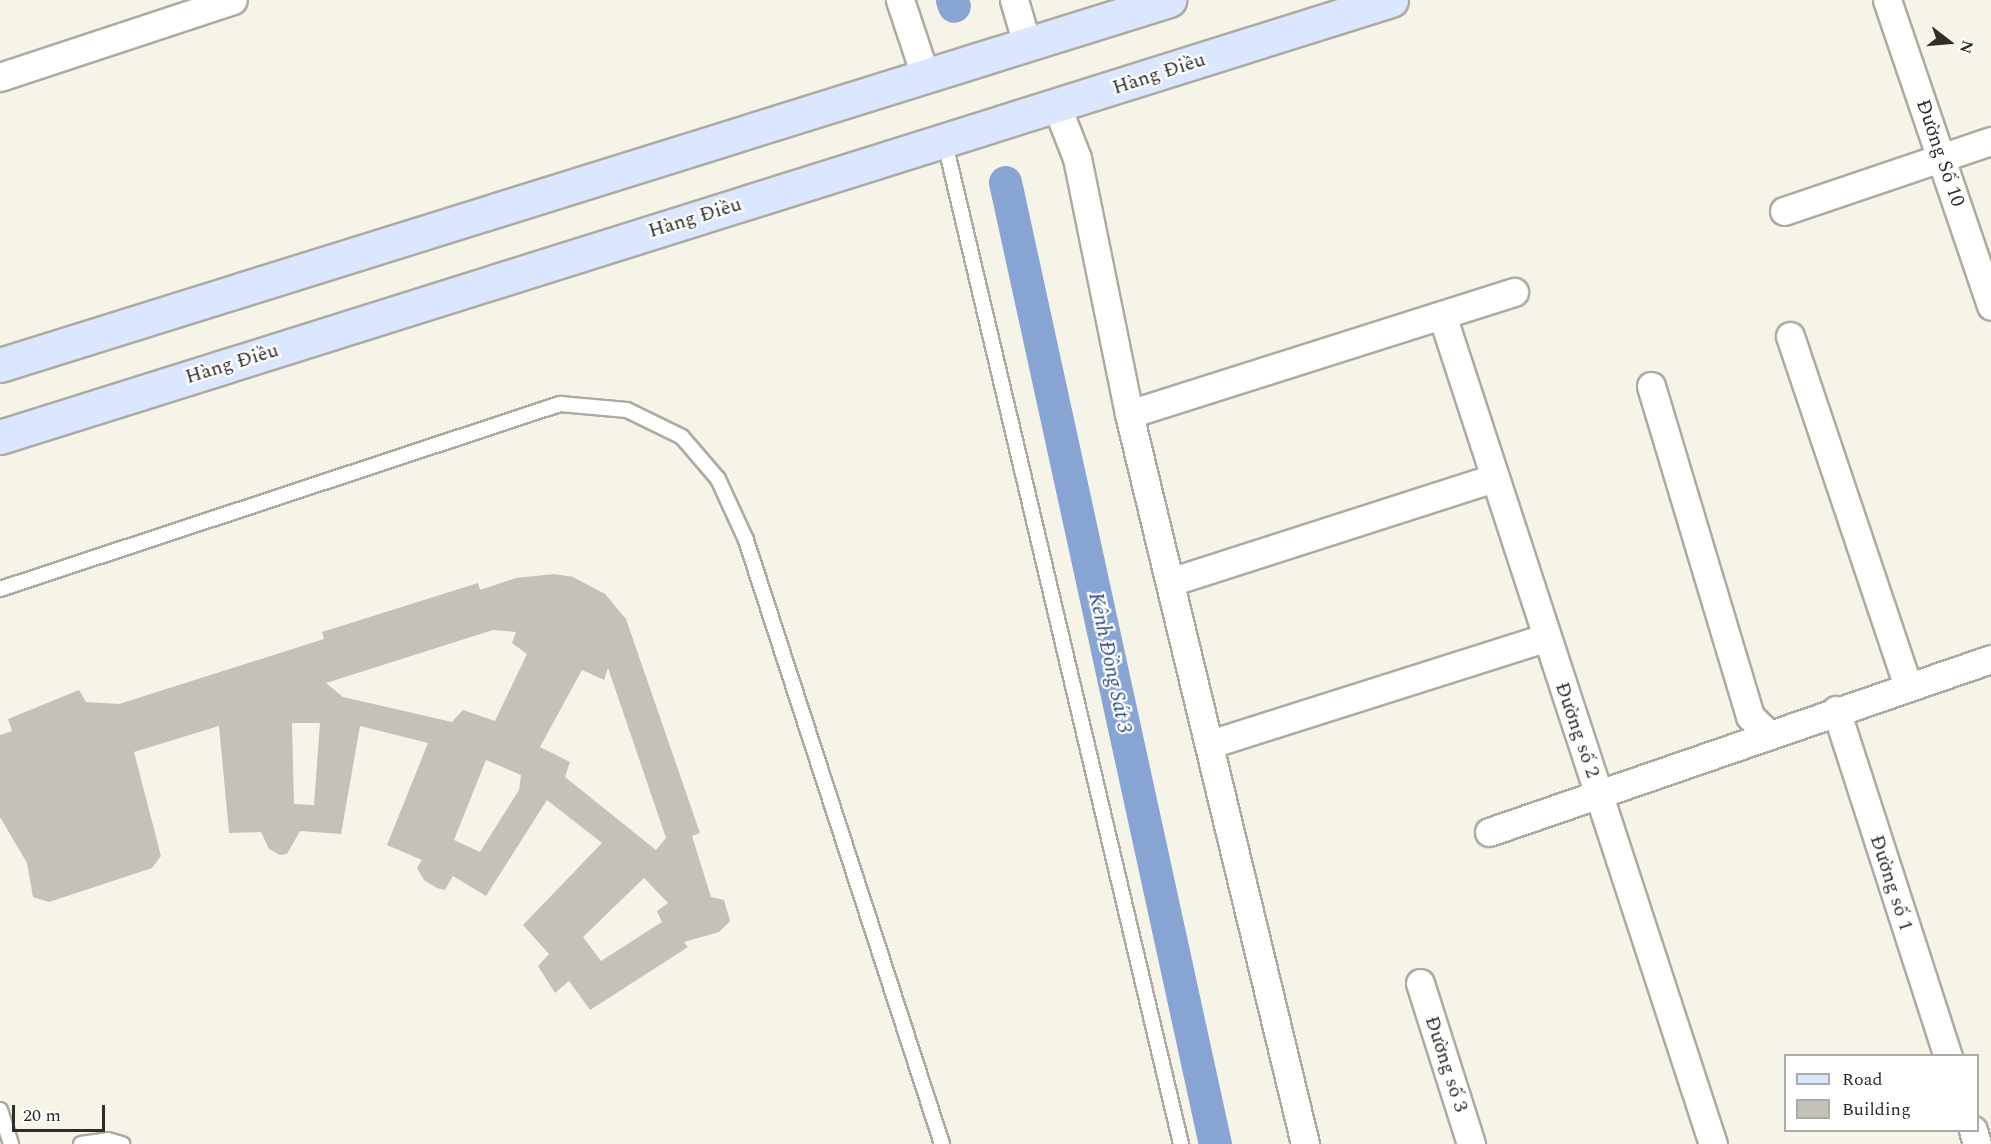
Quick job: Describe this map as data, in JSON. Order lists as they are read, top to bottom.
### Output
{
  "streets": {
    "main road": ["Hàng Điều"],
    "street": [
      "Đường Số 10",
      "Đường số 2",
      "Đường số 1",
      "Đường số 3"
    ]
  },
  "water": ["Kênh Đồng Sát 3"],
  "legend": ["Road", "Building"],
  "scale_bar": "20 m",
  "north": "right"
}
